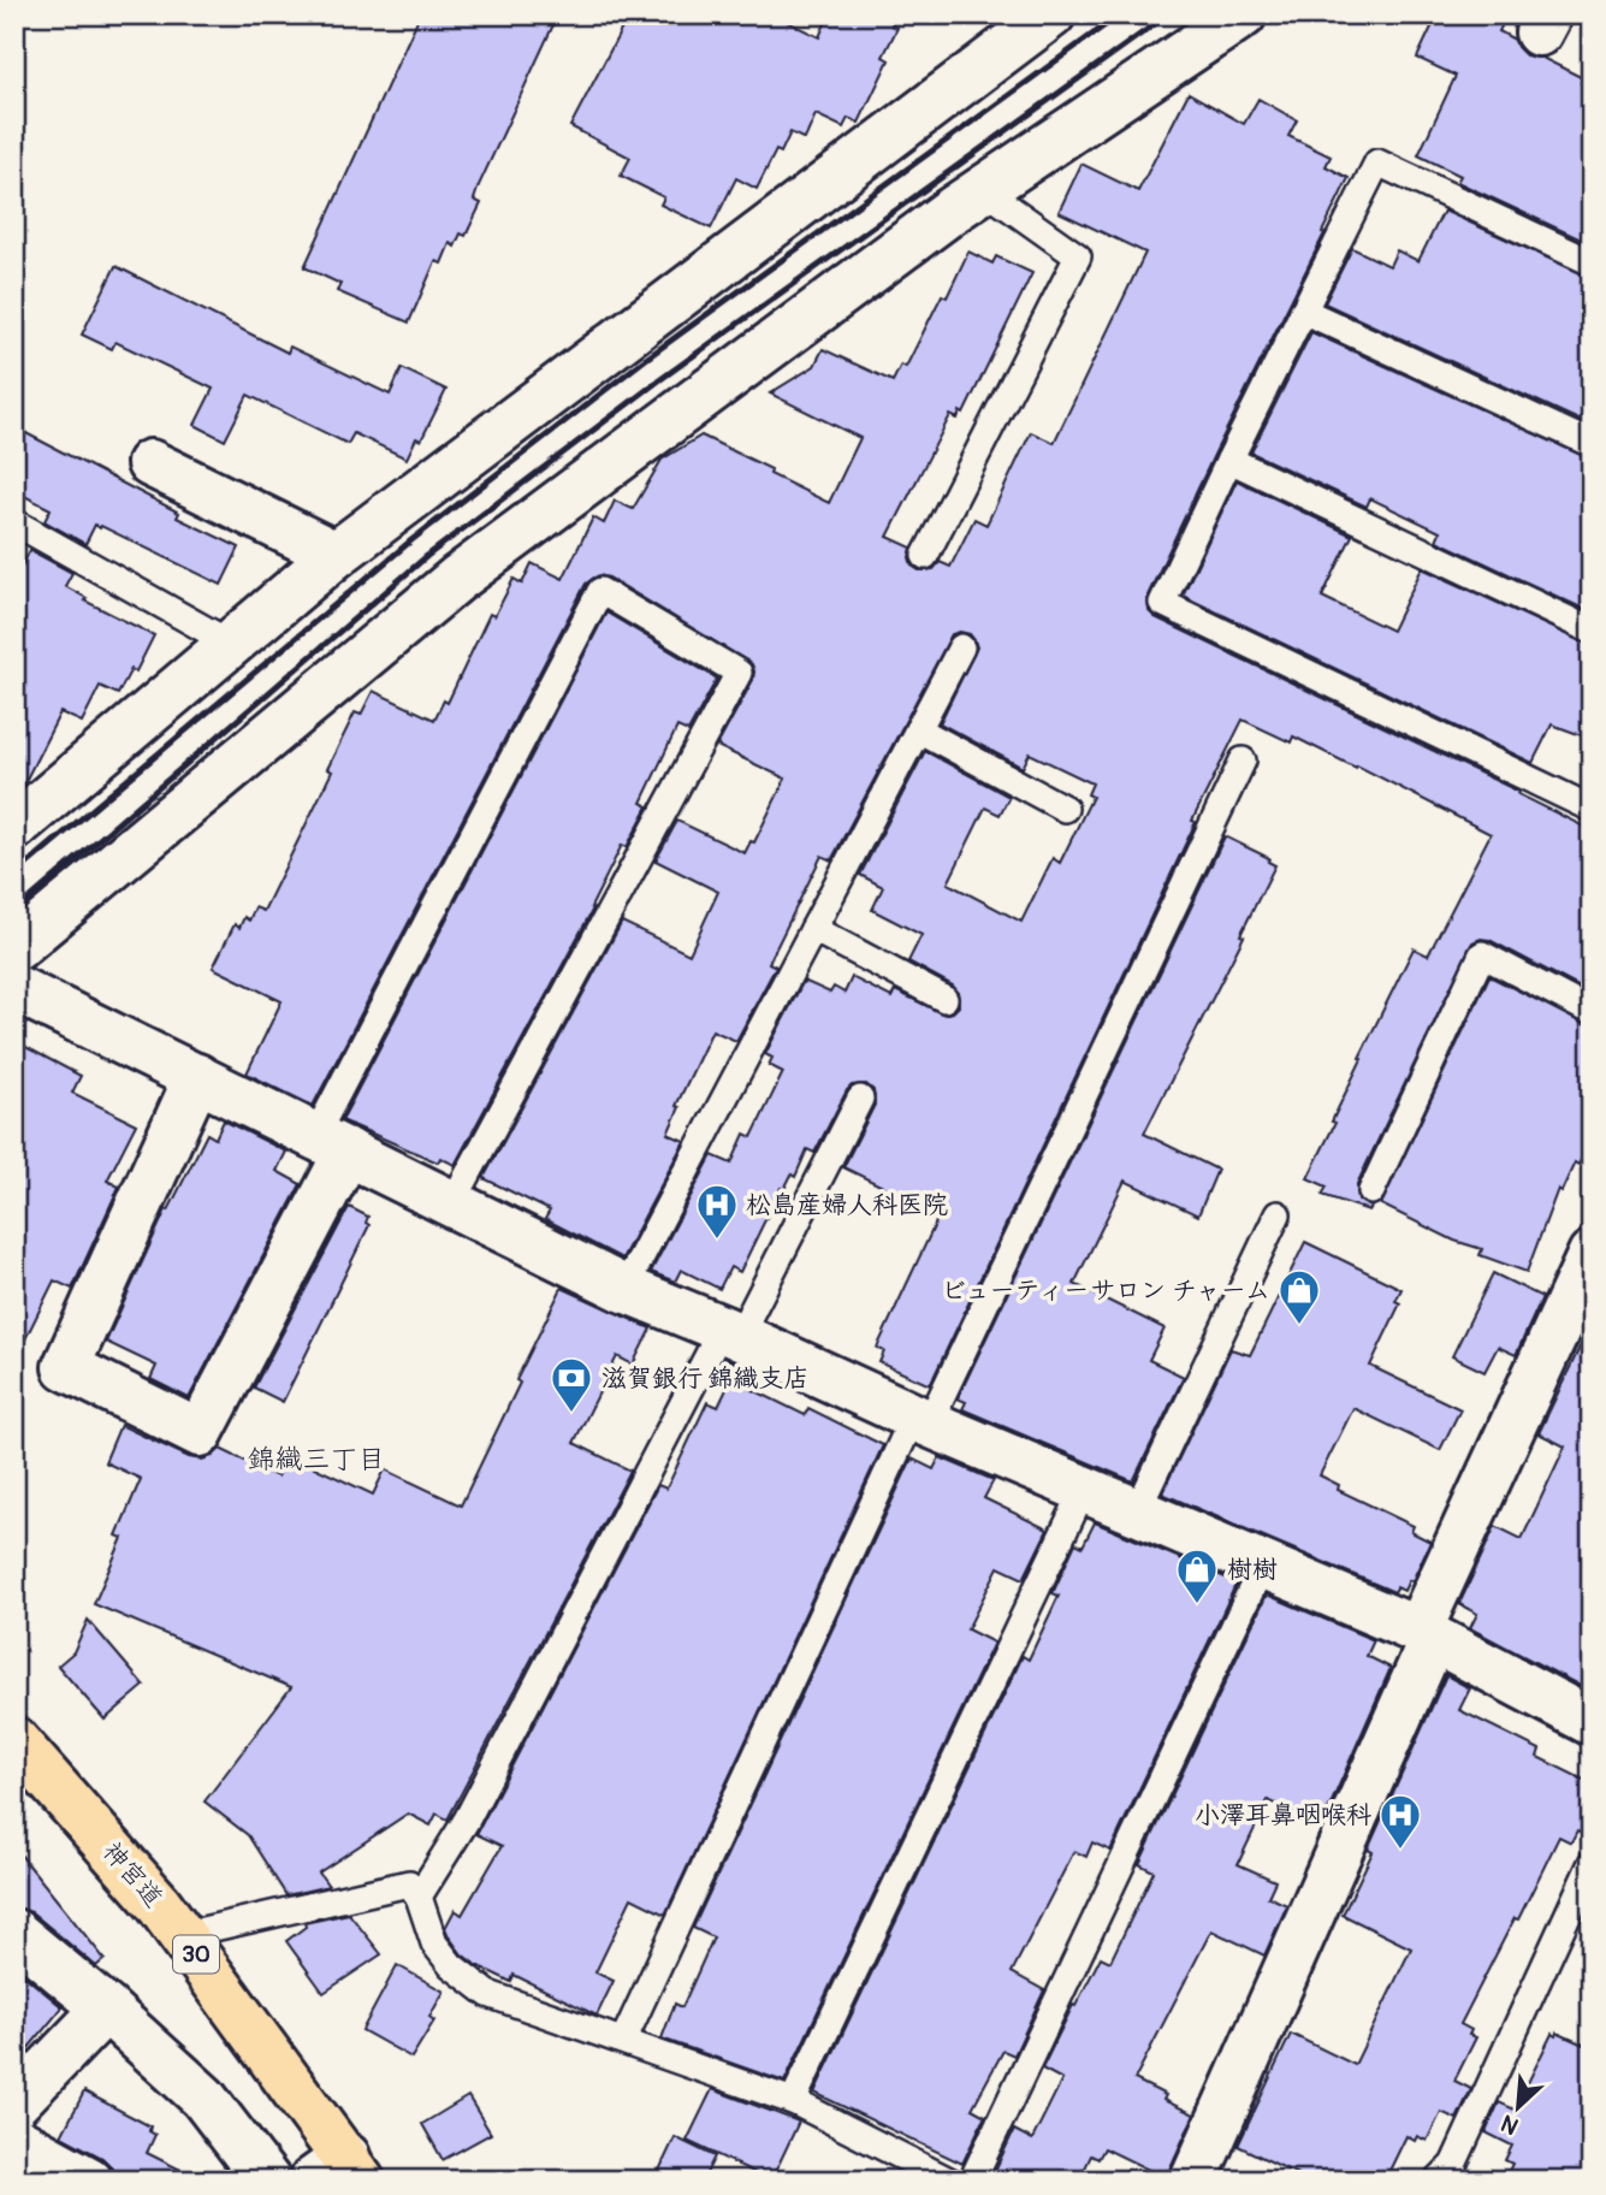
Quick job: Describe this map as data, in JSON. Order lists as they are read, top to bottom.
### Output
{
  "streets": {
    "main road": ["神宮道", "30"]
  },
  "districts": ["錦織三丁目"],
  "places": {
    "hospital": ["松島産婦人科医院", "小澤耳鼻咽喉科"],
    "shop": ["ビューティーサロン チャーム", "樹樹"],
    "bank": ["滋賀銀行 錦織支店"]
  },
  "north": "bottom left"
}
